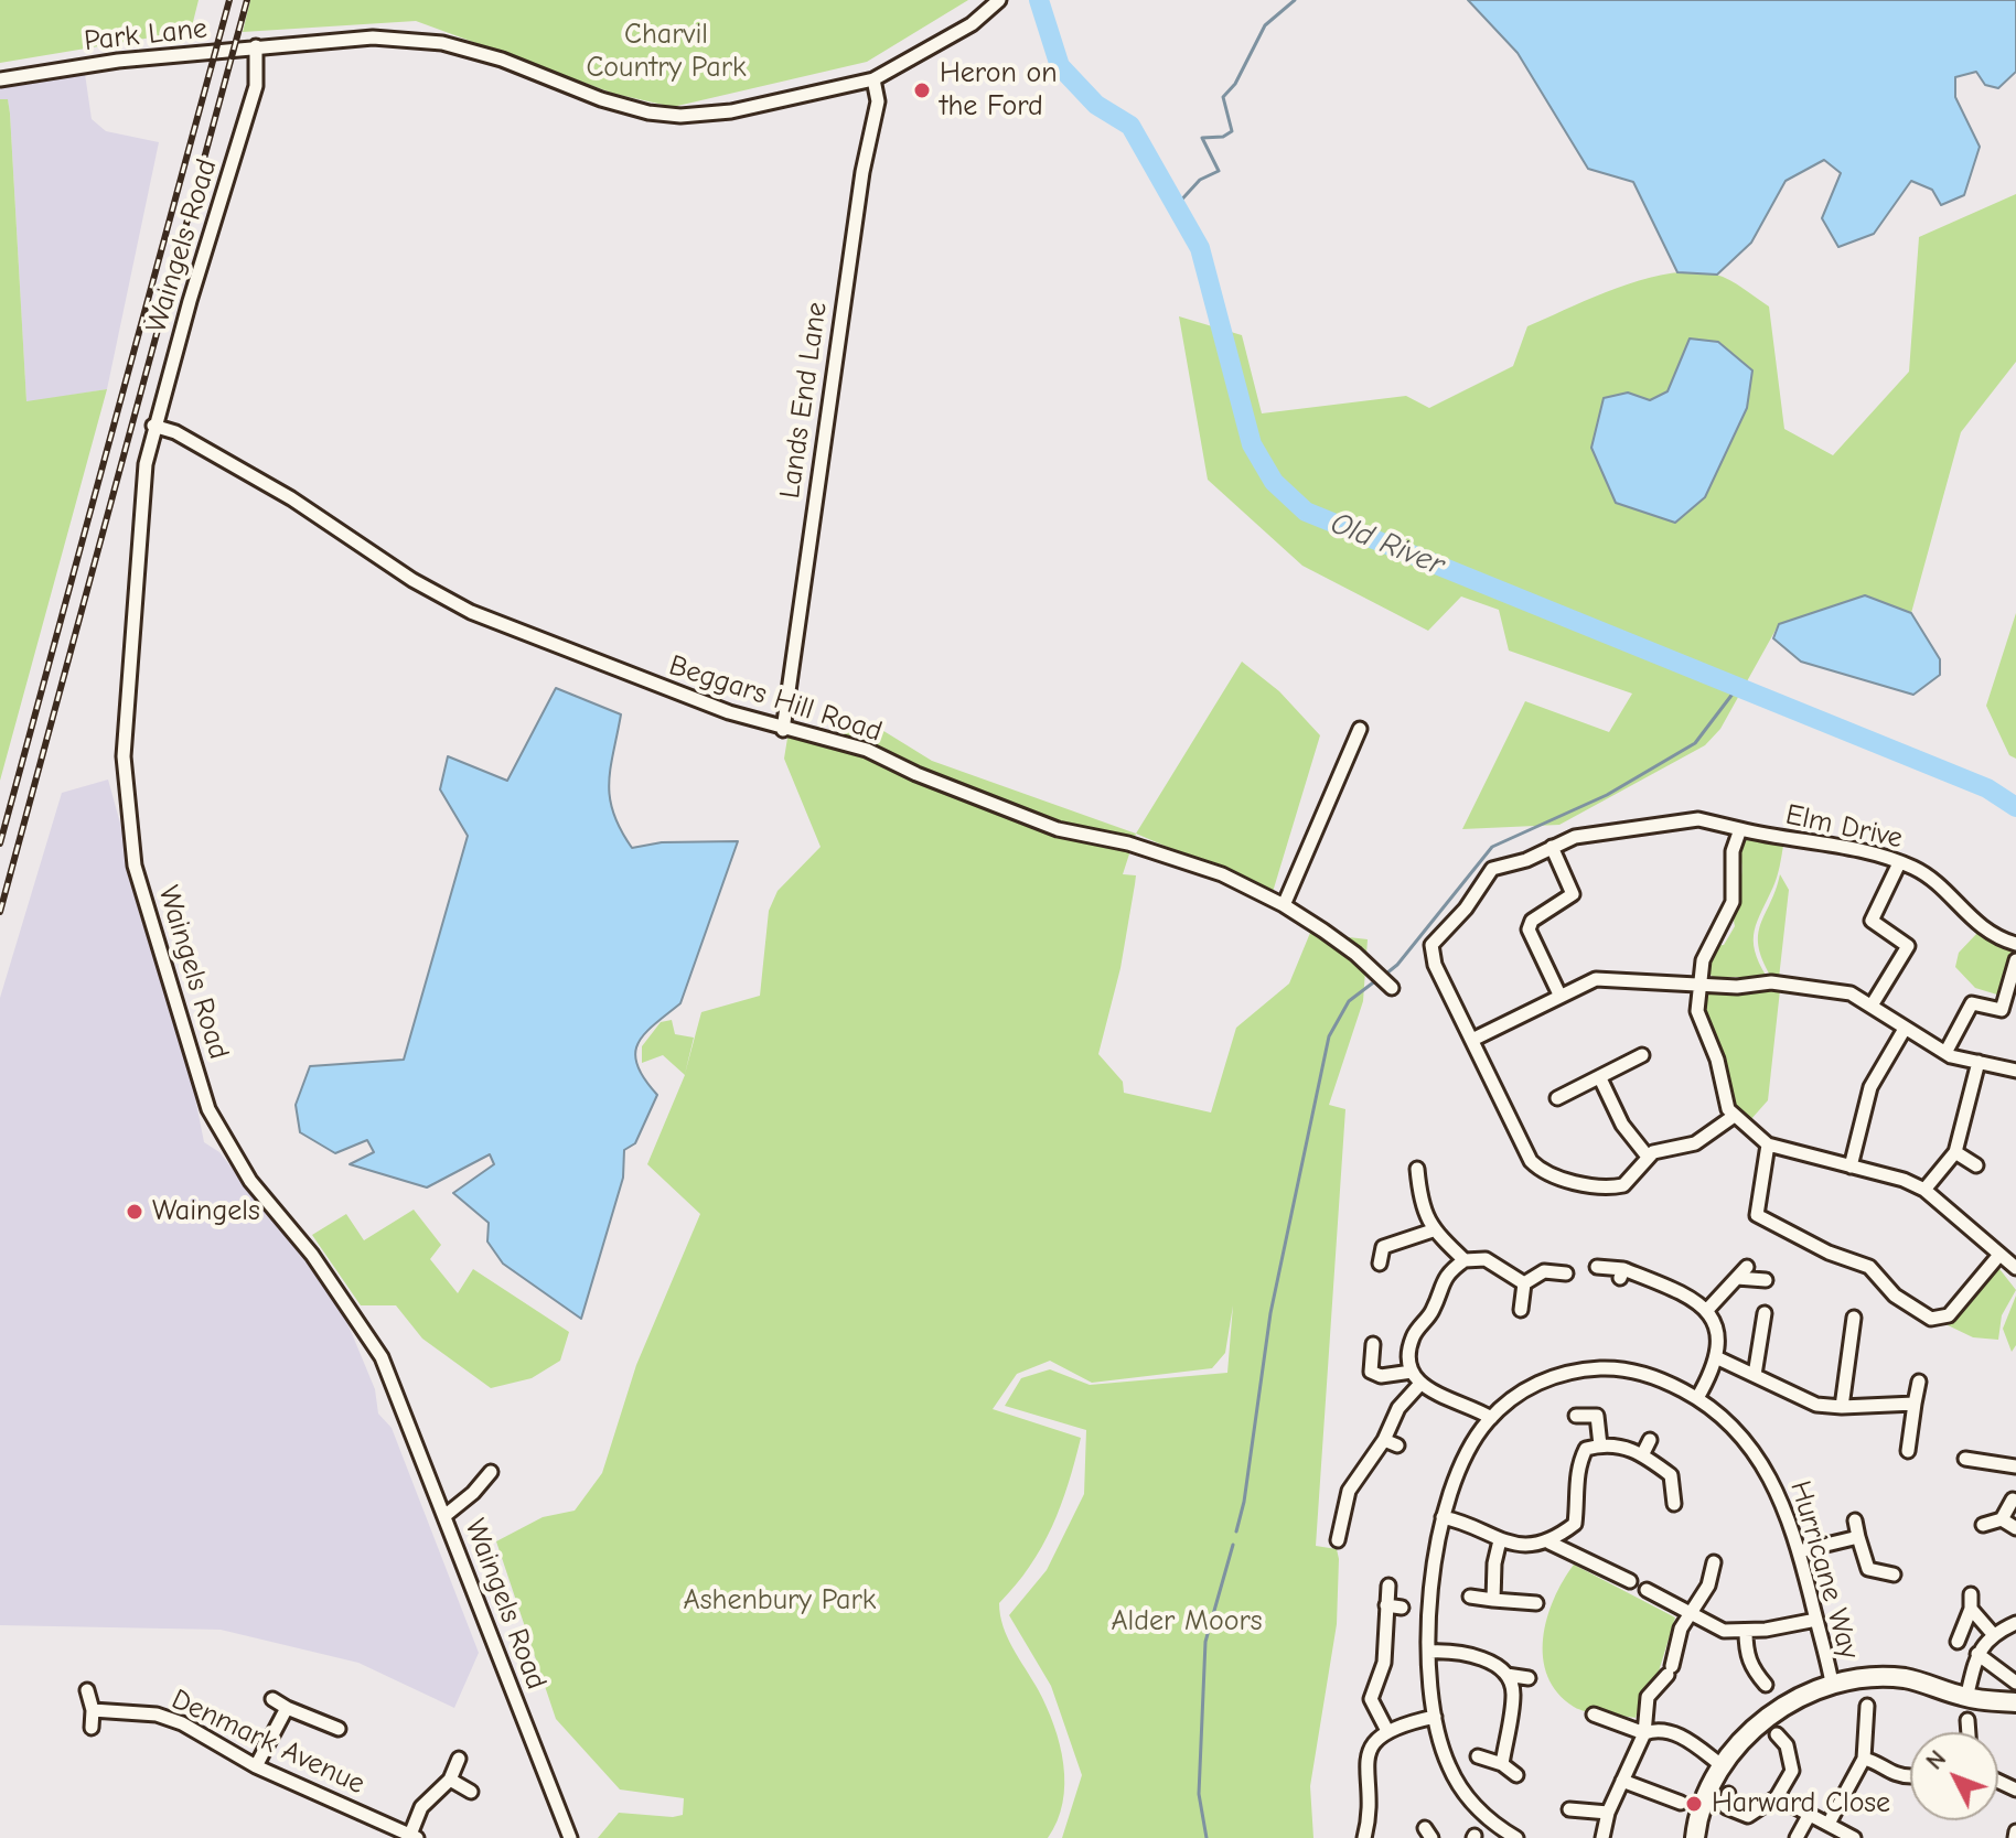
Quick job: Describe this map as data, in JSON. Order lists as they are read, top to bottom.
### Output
{
  "streets": {
    "street": [
      "Park Lane",
      "Waingels Road",
      "Lands End Lane",
      "Beggars Hill Road",
      "Elm Drive",
      "Hurricane Way",
      "Denmark Avenue"
    ]
  },
  "crossings": [
    ["Park Lane", "Waingels Road"],
    ["Park Lane", "Lands End Lane"],
    ["Waingels Road", "Beggars Hill Road"],
    ["Lands End Lane", "Beggars Hill Road"]
  ],
  "water": ["Old River"],
  "parks": ["Charvil Country Park", "Ashenbury Park", "Alder Moors"],
  "places": ["Heron on the Ford", "Waingels", "Harward Close"],
  "north": "top left"
}
